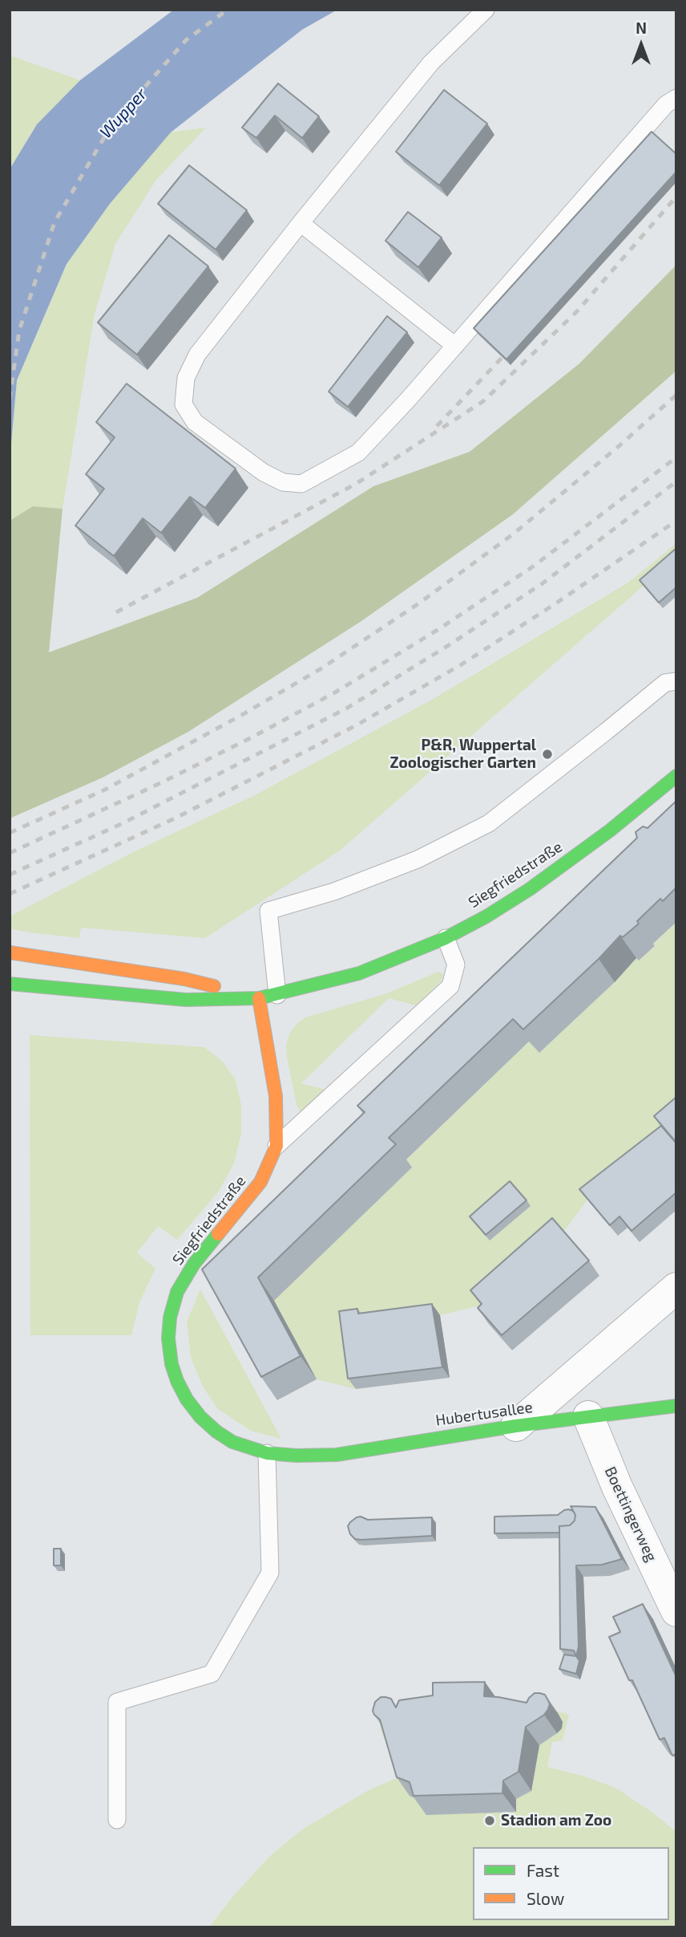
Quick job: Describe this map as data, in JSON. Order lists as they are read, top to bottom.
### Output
{
  "streets": {
    "street": ["Siegfriedstraße", "Hubertusallee", "Boettingerweg"]
  },
  "crossings": [
    ["Siegfriedstraße", "Hubertusallee"],
    ["Hubertusallee", "Boettingerweg"]
  ],
  "water": ["Wupper"],
  "places": ["P&R, Wuppertal Zoologischer Garten", "Stadion am Zoo"],
  "legend": ["Fast", "Slow"],
  "north": "top"
}
